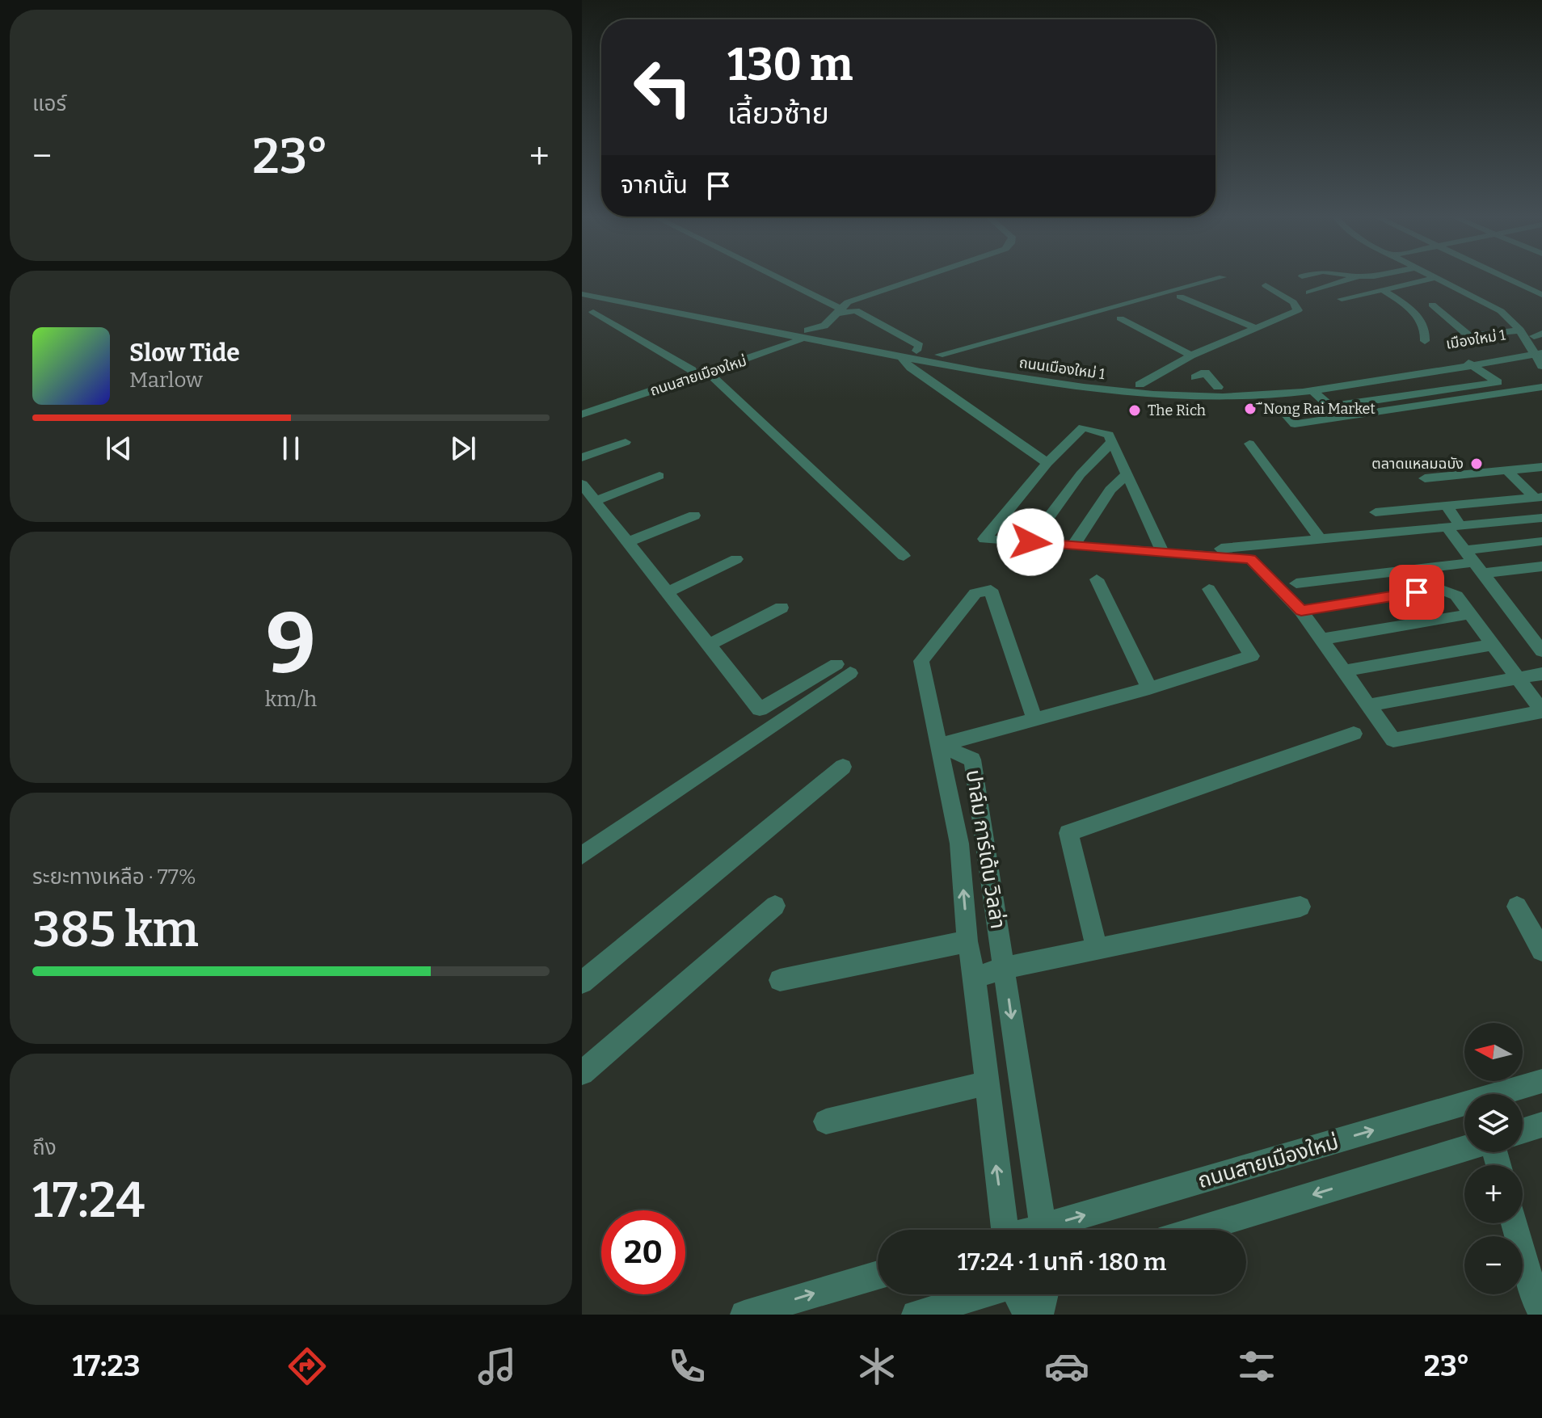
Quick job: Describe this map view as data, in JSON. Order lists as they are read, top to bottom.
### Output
{
  "streets": {
    "street": [
      "เมืองใหม่ 1",
      "ถนนเมืองใหม่ 1",
      "ถนนสายเมืองใหม่",
      "ปาล์ม การ์เด้น วิลล่า"
    ]
  },
  "crossings": [
    ["เมืองใหม่ 1", "ถนนเมืองใหม่ 1"],
    ["ถนนเมืองใหม่ 1", "ถนนสายเมืองใหม่"]
  ],
  "places": ["ืNong Rai Market", "The Rich", "ตลาดแหลมฉบัง"],
  "north": "left",
  "page": {
    "tile": [
      "แอร์",
      ["9", "km/h"],
      ["ระยะทางเหลือ · 77%", "385 km"],
      ["ถึง", "17:24"]
    ],
    "turn": ["130 m", "เลี้ยวซ้าย"],
    "heat": ["−", "23°", "+"],
    "then": "จากนั้น",
    "song": ["Slow Tide", "Marlow"],
    "map_buttons": ["+", "−"],
    "limit": "20",
    "trip": "17:24 · 1 นาที · 180 m",
    "tabs": ["17:23", "23°"]
  }
}
